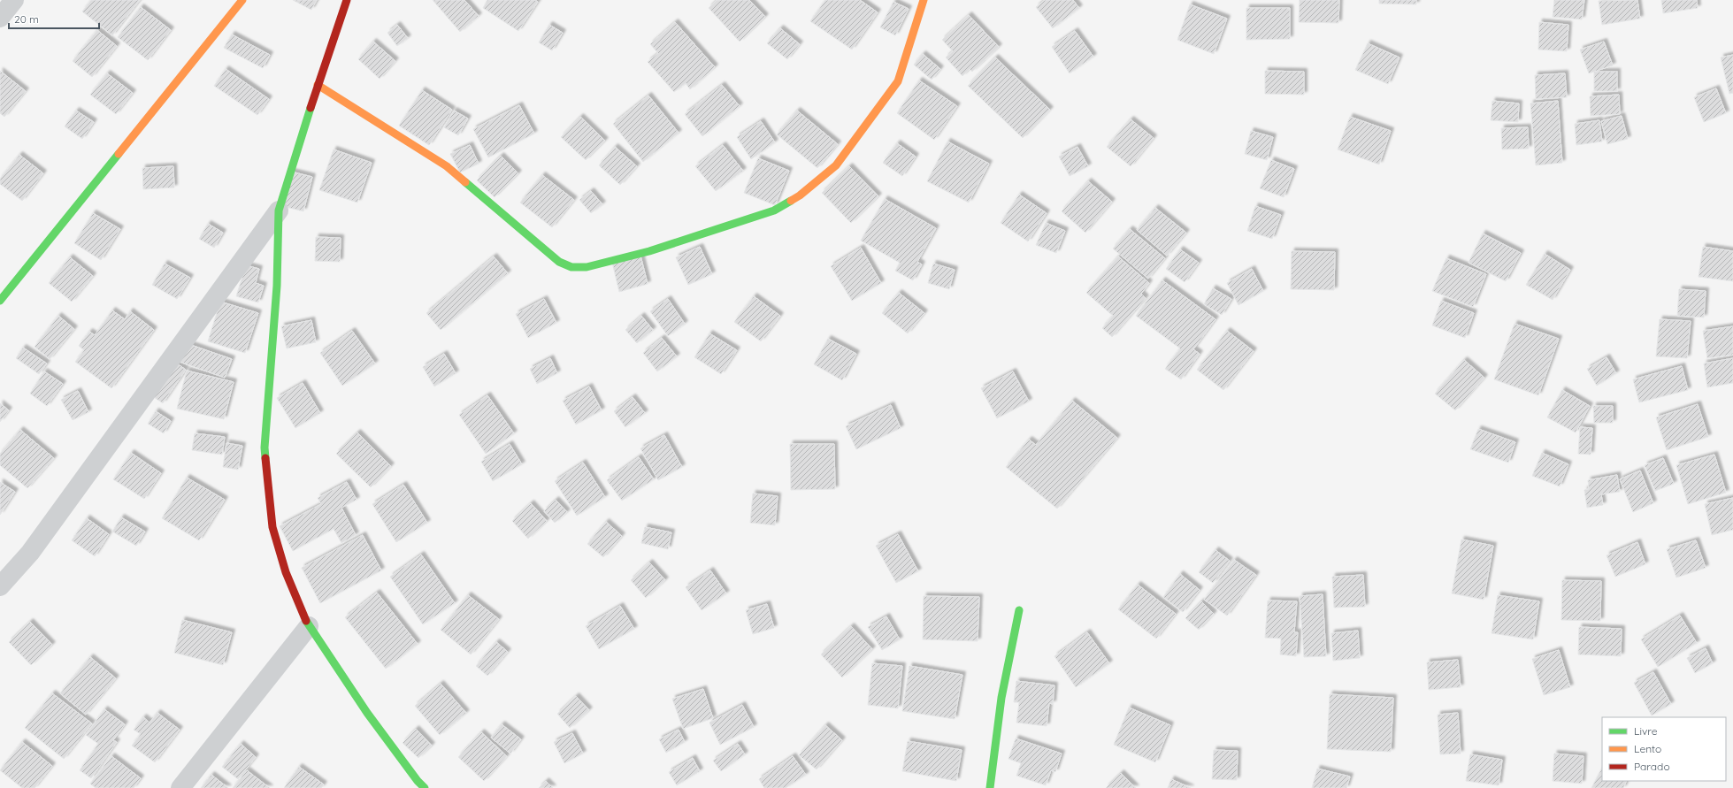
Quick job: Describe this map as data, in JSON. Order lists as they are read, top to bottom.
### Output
{
  "legend": ["Livre", "Lento", "Parado"],
  "scale_bar": "20 m"
}
